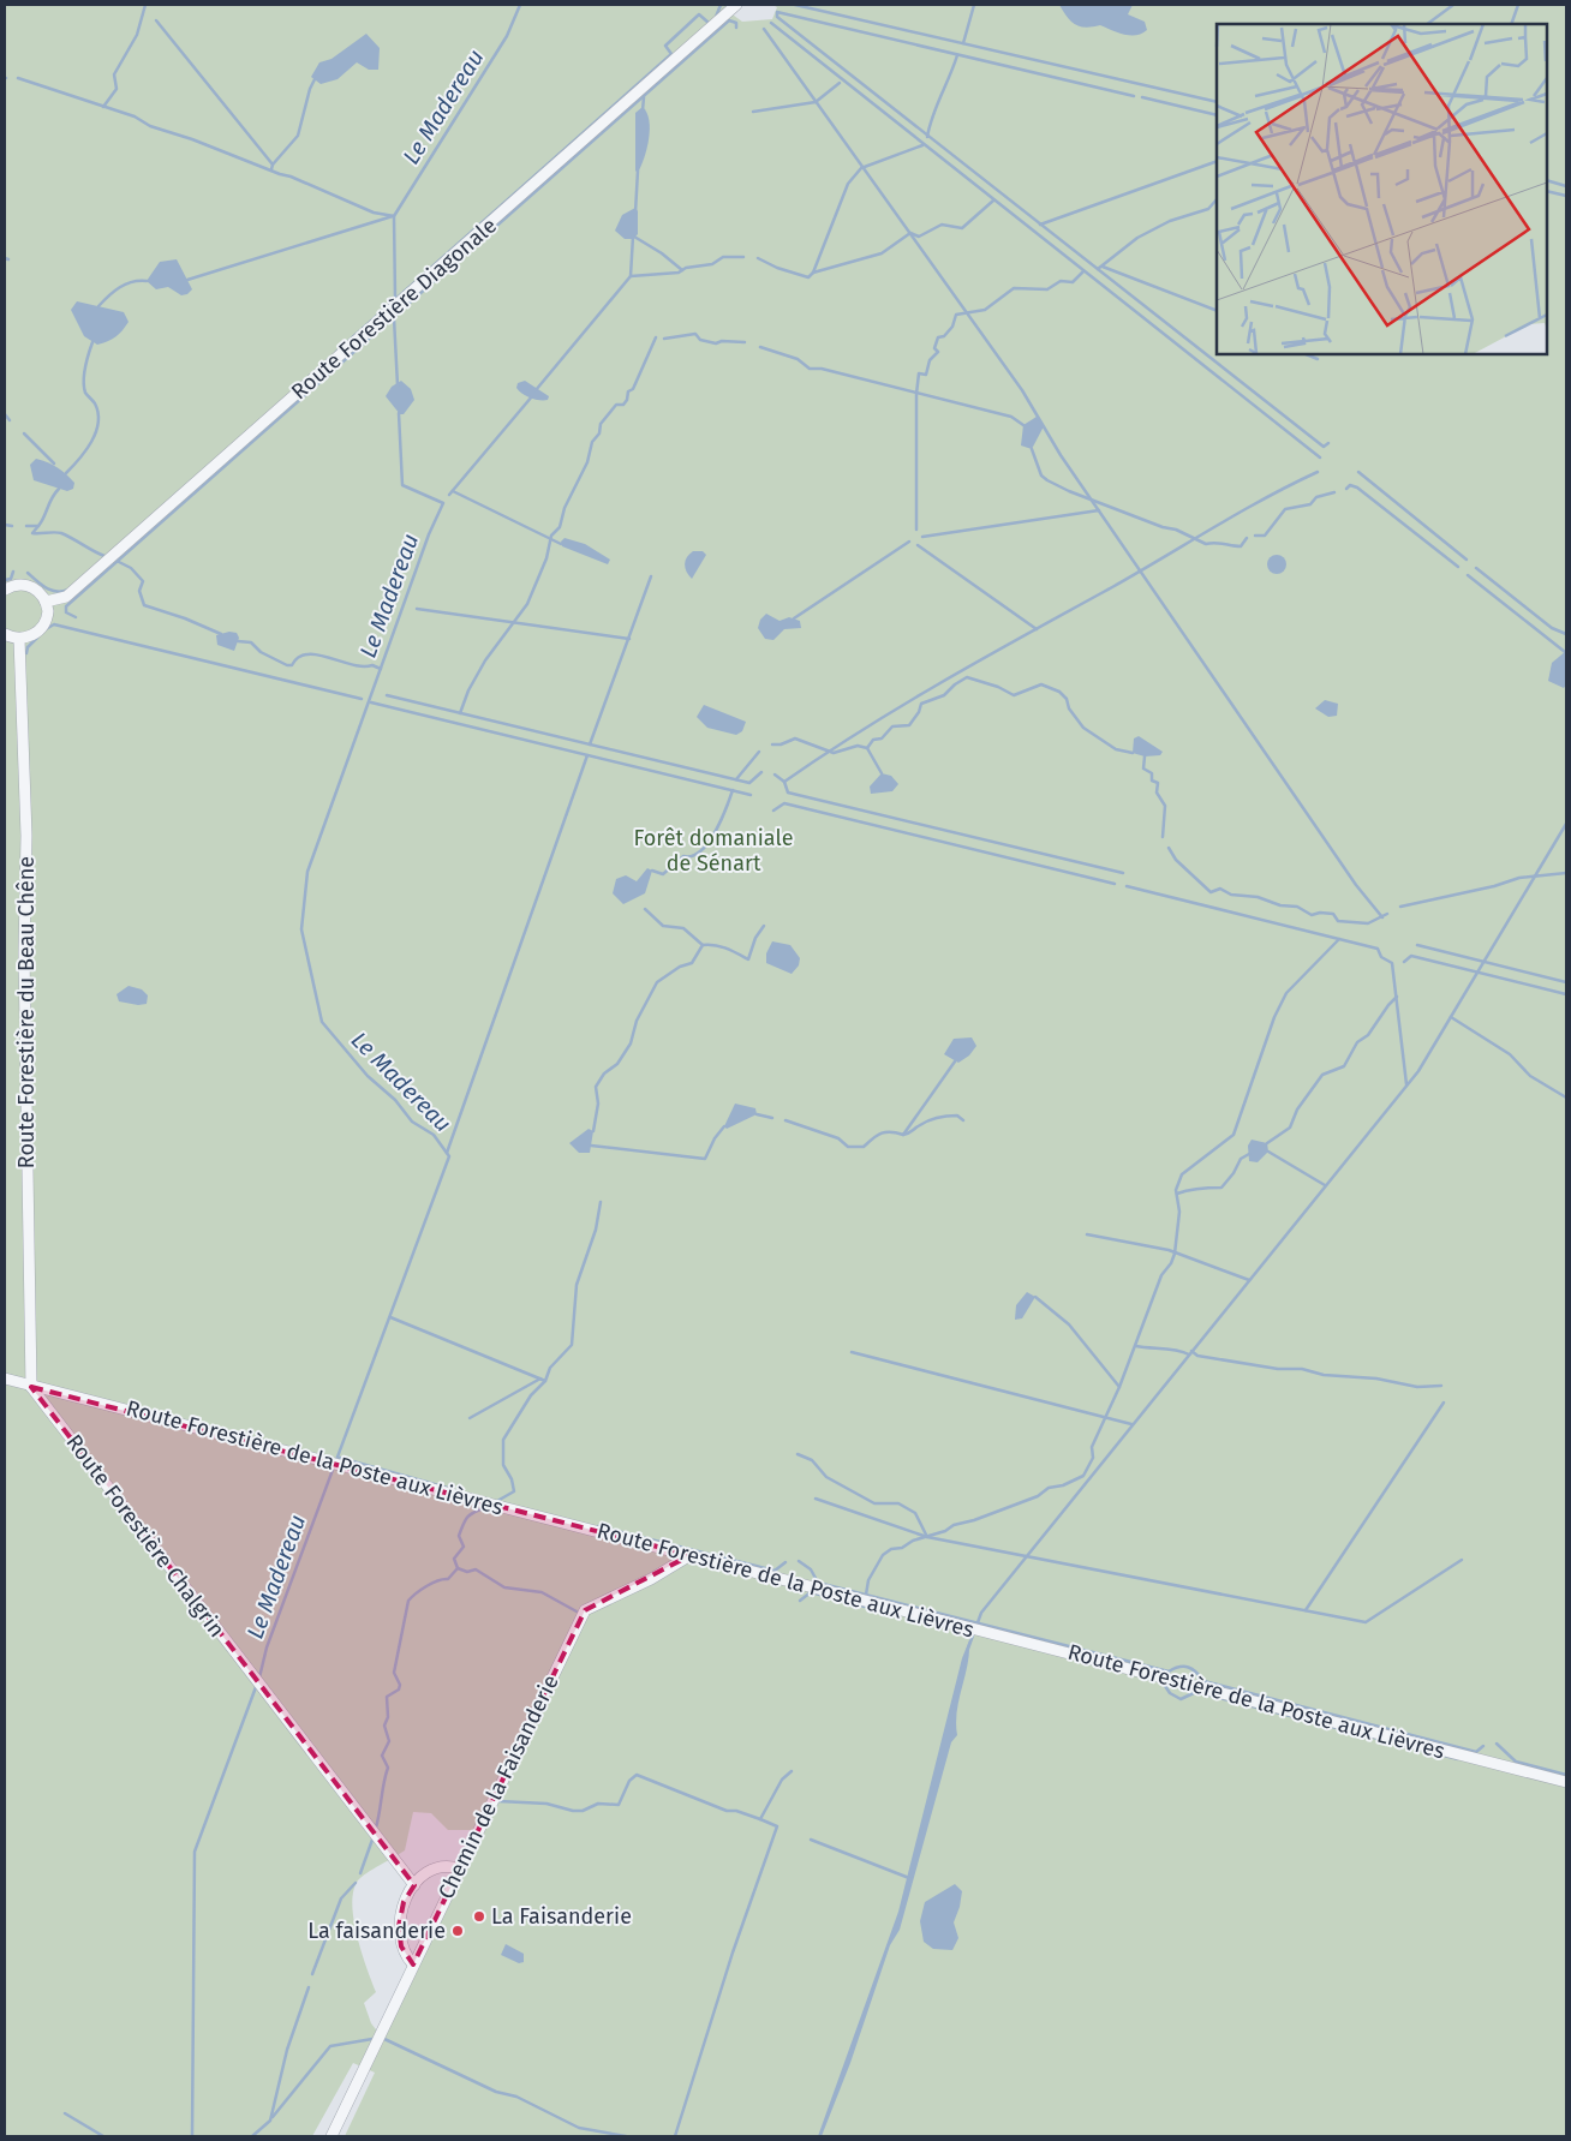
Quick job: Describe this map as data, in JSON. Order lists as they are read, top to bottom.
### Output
{
  "streets": {
    "street": [
      "Route Forestière Diagonale",
      "Route Forestière du Beau Chêne",
      "Route Forestière de la Poste aux Lièvres",
      "Route Forestière Chalgrin",
      "Chemin de la Faisanderie"
    ]
  },
  "crossings": [
    ["Route Forestière du Beau Chêne", "Route Forestière de la Poste aux Lièvres"],
    ["Route Forestière du Beau Chêne", "Route Forestière Chalgrin"],
    ["Route Forestière de la Poste aux Lièvres", "Route Forestière Chalgrin"],
    ["Route Forestière de la Poste aux Lièvres", "Chemin de la Faisanderie"]
  ],
  "water": ["Le Madereau"],
  "parks": ["Forêt domaniale de Sénart"],
  "places": ["La Faisanderie", "La faisanderie"]
}
